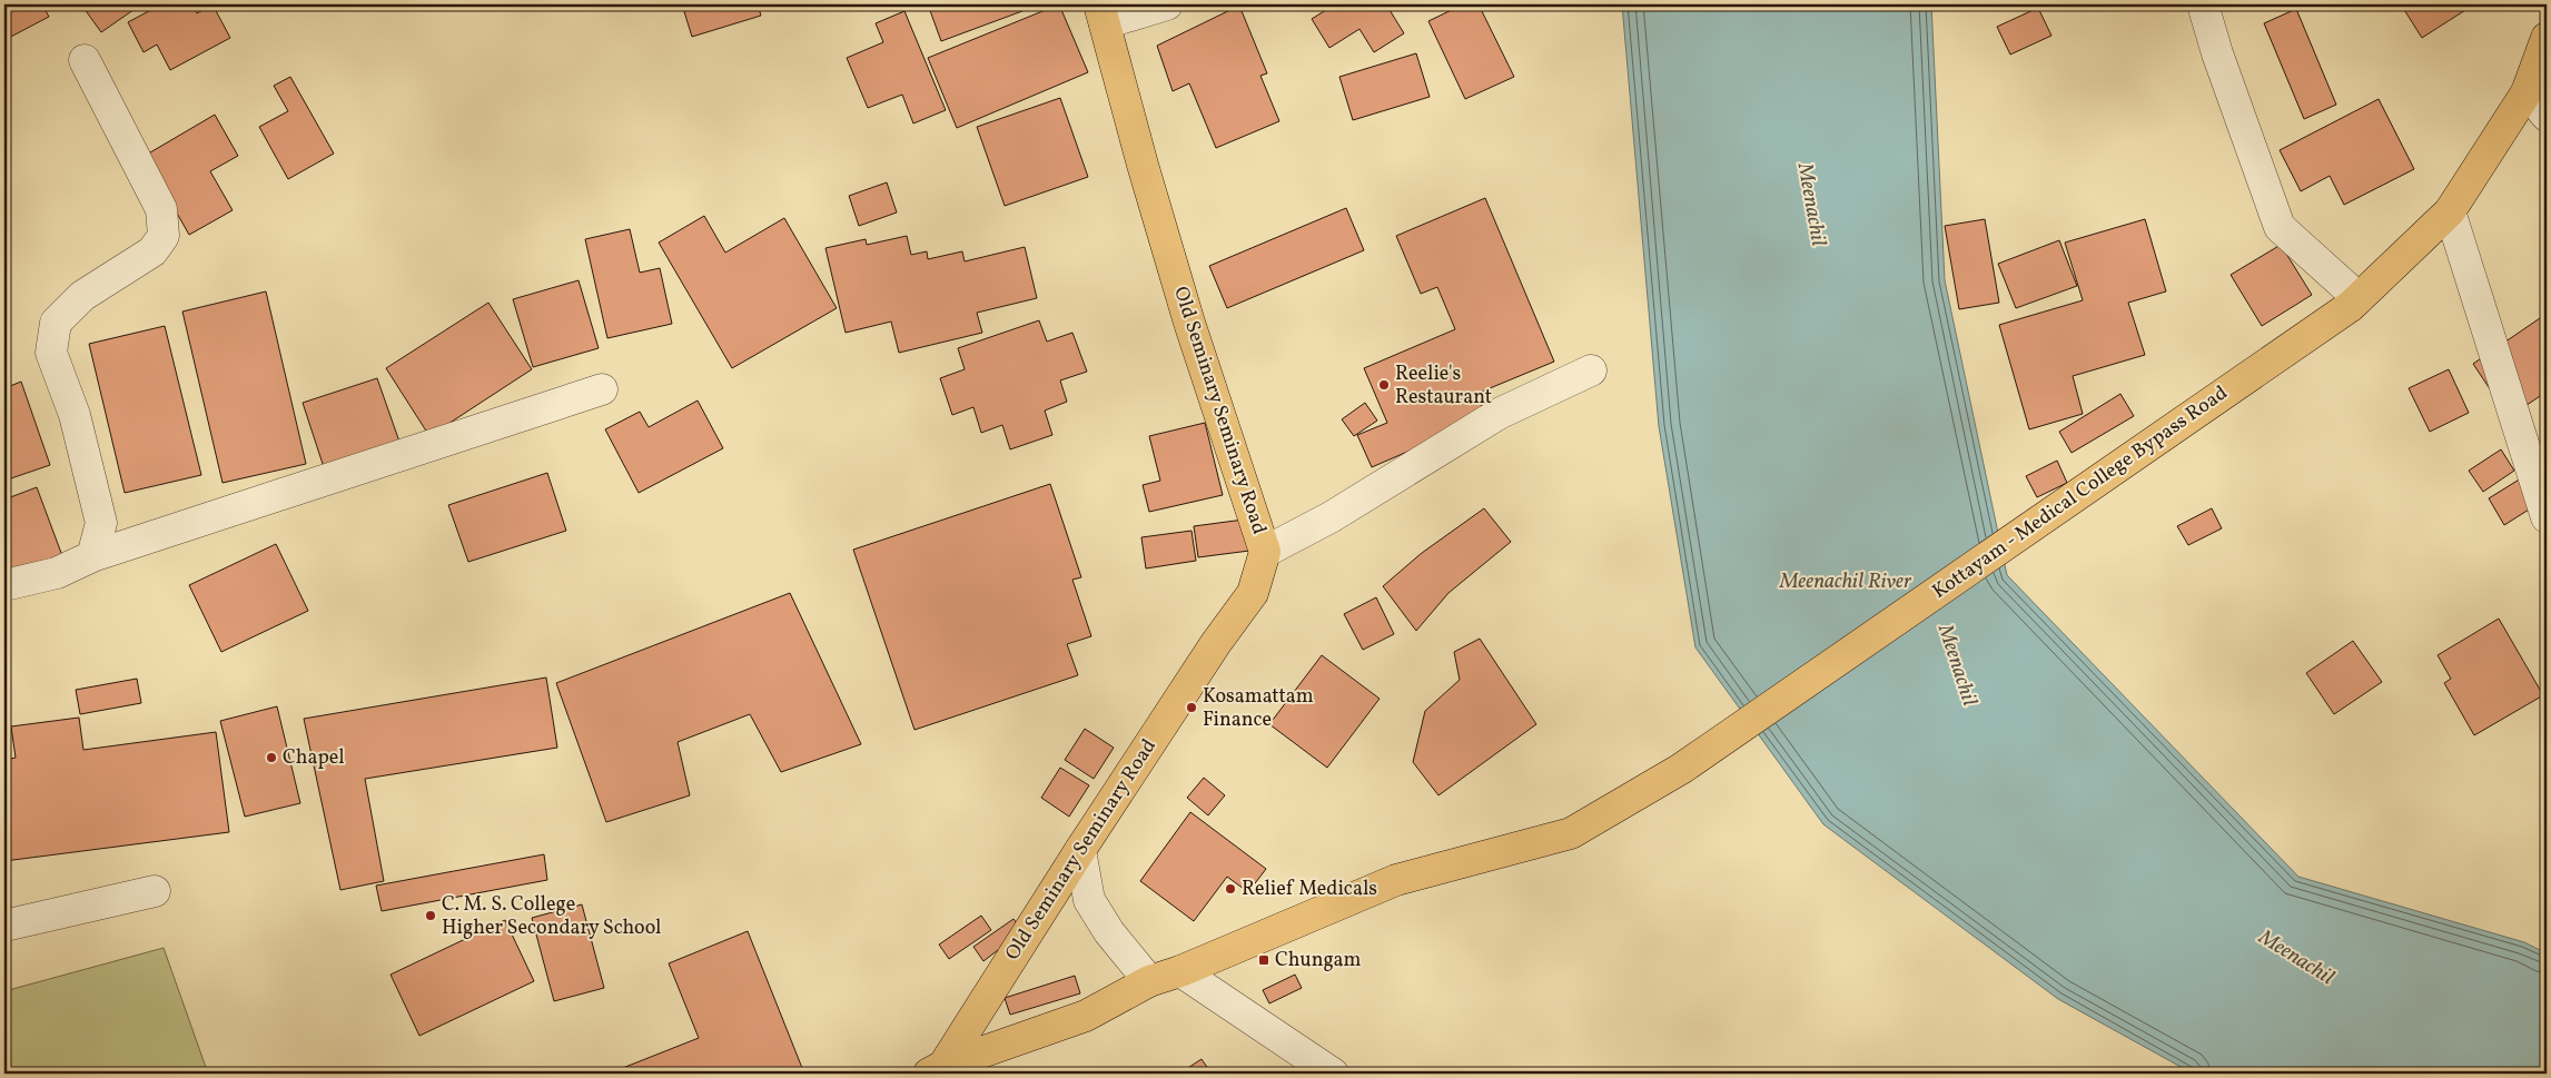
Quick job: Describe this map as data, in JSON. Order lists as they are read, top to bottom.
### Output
{
  "streets": {
    "main road": ["Old Seminary Seminary Road", "Kottayam - Medical College Bypass Road"]
  },
  "crossings": [
    ["Old Seminary Seminary Road", "Kottayam - Medical College Bypass Road"]
  ],
  "water": ["Meenachil", "Meenachil River"],
  "places": {
    "other": [
      "Reelie's Restaurant",
      "Kosamattam Finance",
      "Chapel",
      "Relief Medicals",
      "C. M. S. College Higher Secondary School"
    ],
    "transit": ["Chungam"]
  }
}
